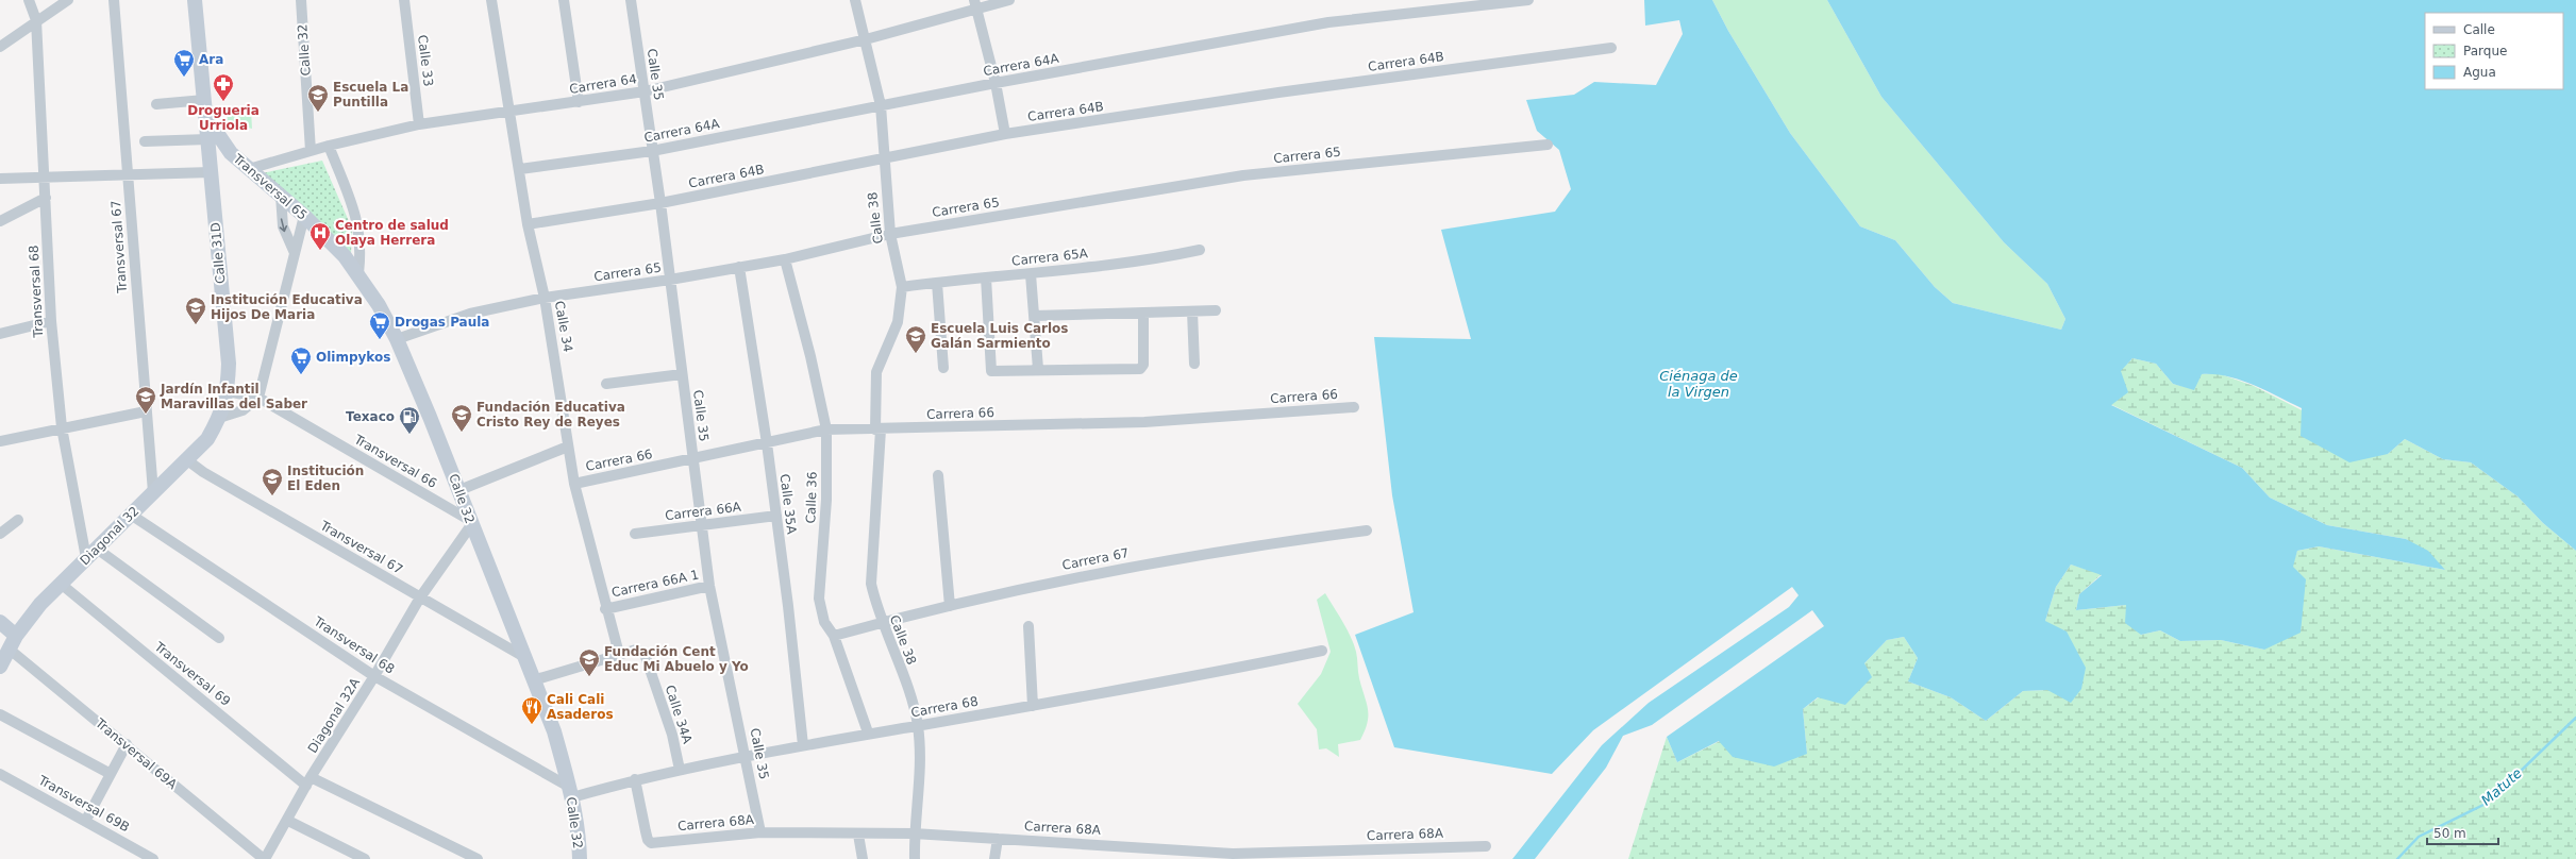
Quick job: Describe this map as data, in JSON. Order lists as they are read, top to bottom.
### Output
{
  "streets": {
    "street": [
      "Calle 32",
      "Calle 33",
      "Carrera 64B",
      "Carrera 64A",
      "Calle 35",
      "Carrera 64",
      "Carrera 65",
      "Transversal 65",
      "Calle 38",
      "Transversal 67",
      "Calle 31D",
      "Carrera 65A",
      "Transversal 68",
      "Calle 34",
      "Carrera 66",
      "Transversal 66",
      "Calle 36",
      "Calle 35A",
      "Carrera 66A",
      "Diagonal 32",
      "Carrera 67",
      "Carrera 66A 1",
      "Transversal 69",
      "Carrera 68",
      "Calle 34A",
      "Diagonal 32A",
      "Transversal 69A",
      "Transversal 69B",
      "Carrera 68A"
    ]
  },
  "crossings": [
    ["Calle 32", "Carrera 64"],
    ["Calle 32", "Carrera 65"],
    ["Calle 32", "Transversal 65"],
    ["Calle 32", "Transversal 67"],
    ["Calle 32", "Transversal 68"],
    ["Calle 32", "Transversal 66"],
    ["Calle 32", "Carrera 68"],
    ["Calle 32", "Diagonal 32A"],
    ["Calle 33", "Carrera 64"],
    ["Carrera 64B", "Calle 35"],
    ["Carrera 64B", "Calle 38"],
    ["Carrera 64B", "Calle 34"],
    ["Carrera 64A", "Calle 35"],
    ["Carrera 64A", "Calle 38"],
    ["Carrera 64A", "Calle 34"],
    ["Calle 35", "Carrera 64"],
    ["Calle 35", "Carrera 65"],
    ["Calle 35", "Carrera 66"],
    ["Calle 35", "Carrera 66A"],
    ["Calle 35", "Carrera 66A 1"],
    ["Calle 35", "Carrera 68"],
    ["Calle 35", "Carrera 68A"],
    ["Carrera 64", "Transversal 65"],
    ["Carrera 64", "Calle 38"],
    ["Carrera 64", "Calle 34"],
    ["Carrera 65", "Calle 38"],
    ["Carrera 65", "Calle 34"],
    ["Carrera 65", "Calle 36"],
    ["Carrera 65", "Calle 35A"],
    ["Transversal 65", "Calle 31D"],
    ["Calle 38", "Carrera 65A"],
    ["Calle 38", "Carrera 66"],
    ["Calle 38", "Carrera 67"],
    ["Calle 38", "Carrera 68"],
    ["Calle 38", "Carrera 68A"],
    ["Transversal 67", "Diagonal 32"],
    ["Transversal 67", "Diagonal 32A"],
    ["Calle 31D", "Transversal 66"],
    ["Calle 31D", "Diagonal 32"],
    ["Transversal 68", "Diagonal 32"],
    ["Transversal 68", "Carrera 68"],
    ["Transversal 68", "Diagonal 32A"],
    ["Calle 34", "Carrera 66"],
    ["Calle 34", "Carrera 66A 1"],
    ["Calle 34", "Calle 34A"],
    ["Carrera 66", "Calle 36"],
    ["Carrera 66", "Calle 35A"],
    ["Transversal 66", "Diagonal 32A"],
    ["Calle 36", "Carrera 67"],
    ["Calle 36", "Carrera 68"],
    ["Calle 35A", "Carrera 66A"],
    ["Calle 35A", "Carrera 68"],
    ["Diagonal 32", "Transversal 69"],
    ["Diagonal 32", "Transversal 69A"],
    ["Transversal 69", "Diagonal 32A"],
    ["Carrera 68", "Calle 34A"],
    ["Carrera 68", "Carrera 68A"],
    ["Diagonal 32A", "Transversal 69A"]
  ],
  "water": ["Ciénaga de la Virgen", "Matute"],
  "places": {
    "supermarket": ["Ara", "Drogas Paula", "Olimpykos"],
    "pharmacy": ["Drogueria Urriola"],
    "school or university": [
      "Escuela La Puntilla",
      "Institución Educativa Hijos De Maria",
      "Escuela Luis Carlos Galán Sarmiento",
      "Jardín Infantil Maravillas del Saber",
      "Fundación Educativa Cristo Rey de Reyes",
      "Institución El Eden",
      "Fundación Cent Educ Mi Abuelo y Yo"
    ],
    "hospital": ["Centro de salud Olaya Herrera"],
    "fuel station": ["Texaco"],
    "restaurant": ["Cali Cali Asaderos"]
  },
  "legend": ["Calle", "Parque", "Agua"],
  "scale_bar": "50 m"
}
